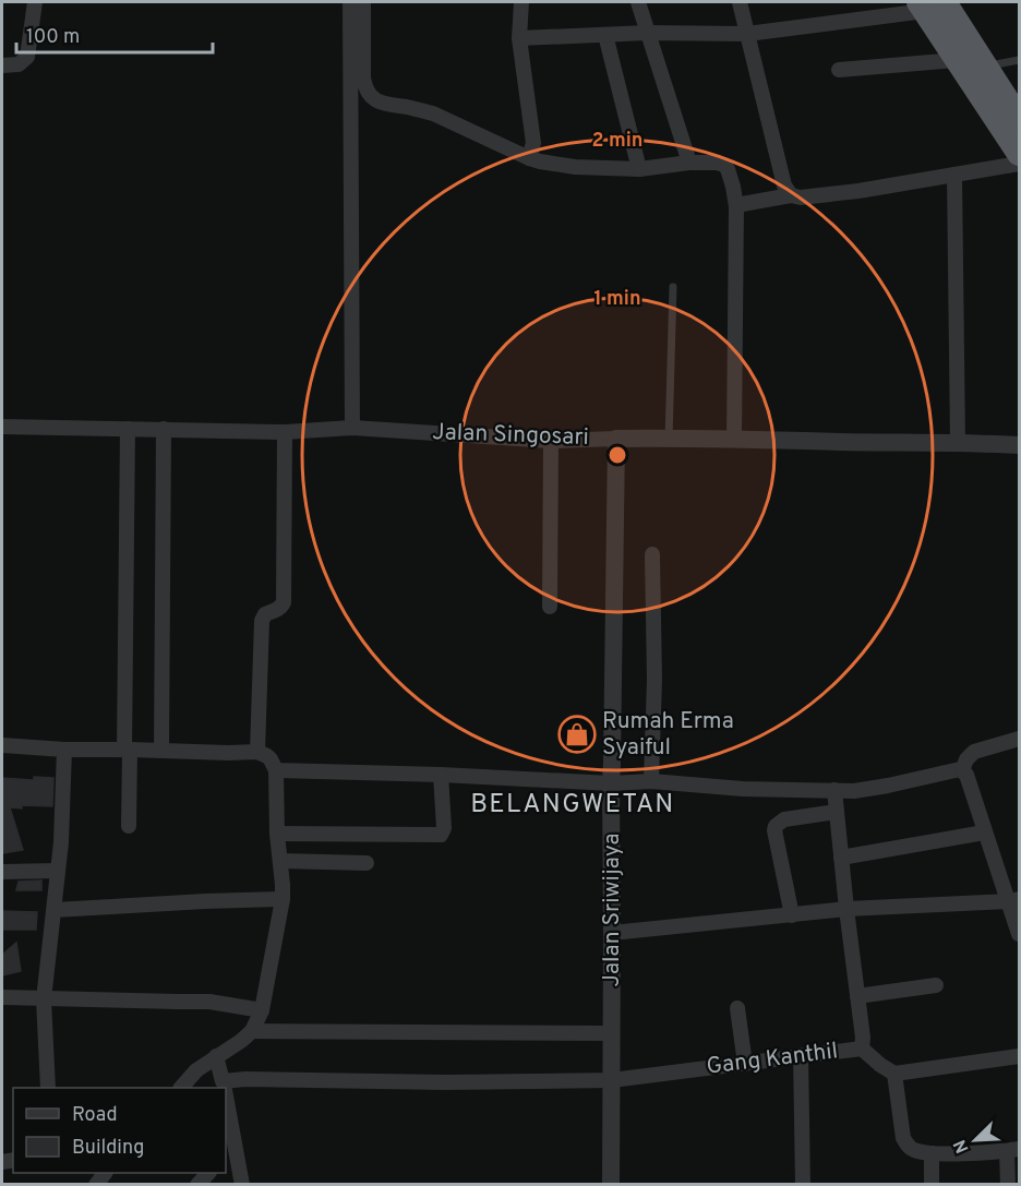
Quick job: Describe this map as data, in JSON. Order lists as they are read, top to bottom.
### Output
{
  "streets": {
    "street": ["Jalan Singosari", "Jalan Sriwijaya", "Gang Kanthil"]
  },
  "crossings": [
    ["Jalan Singosari", "Jalan Sriwijaya"],
    ["Jalan Sriwijaya", "Gang Kanthil"]
  ],
  "districts": ["BELANGWETAN"],
  "places": {
    "shop": ["Rumah Erma Syaiful"]
  },
  "legend": ["Road", "Building"],
  "scale_bar": "100 m",
  "north": "bottom left",
  "rings": ["2 min", "1 min"]
}
